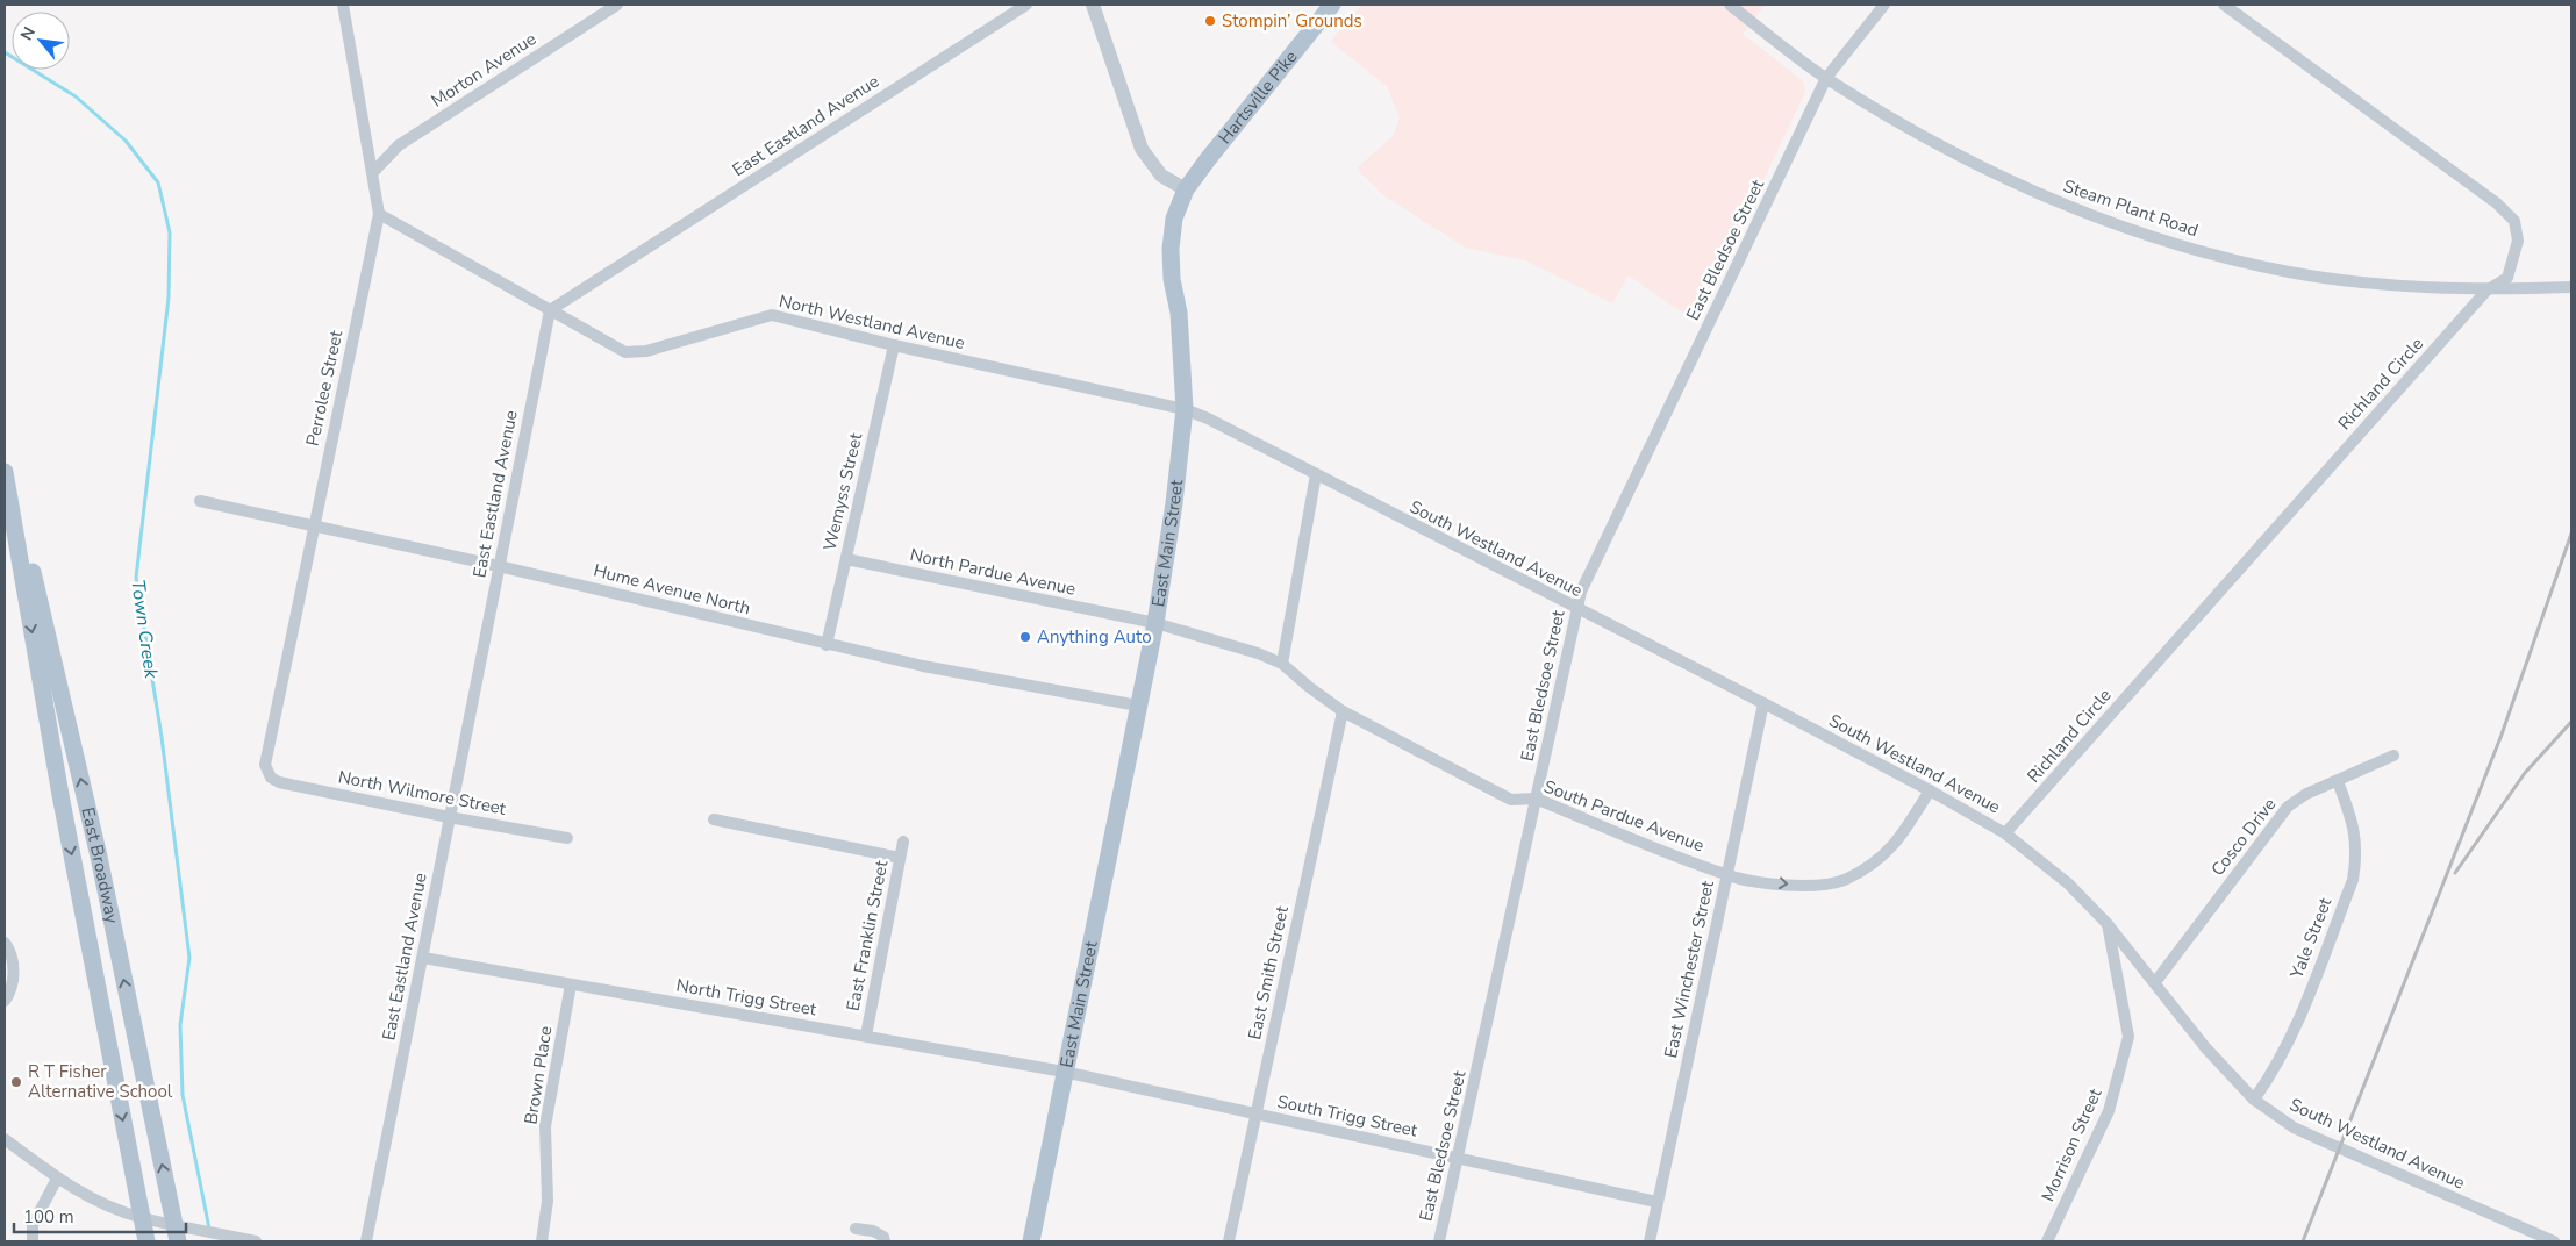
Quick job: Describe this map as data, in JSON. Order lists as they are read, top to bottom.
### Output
{
  "streets": {
    "main road": ["Hartsville Pike", "East Main Street", "East Broadway"],
    "street": [
      "Morton Avenue",
      "East Eastland Avenue",
      "Steam Plant Road",
      "East Bledsoe Street",
      "North Westland Avenue",
      "Richland Circle",
      "Perrolee Street",
      "Wemyss Street",
      "South Westland Avenue",
      "North Pardue Avenue",
      "Hume Avenue North",
      "North Wilmore Street",
      "South Pardue Avenue",
      "Cosco Drive",
      "East Franklin Street",
      "Yale Street",
      "East Winchester Street",
      "East Smith Street",
      "North Trigg Street",
      "Brown Place",
      "South Trigg Street",
      "Morrison Street"
    ]
  },
  "crossings": [
    ["Morton Avenue", "Perrolee Street"],
    ["Hartsville Pike", "East Main Street"],
    ["East Eastland Avenue", "North Westland Avenue"],
    ["East Eastland Avenue", "Hume Avenue North"],
    ["East Eastland Avenue", "North Wilmore Street"],
    ["East Eastland Avenue", "North Trigg Street"],
    ["Steam Plant Road", "East Bledsoe Street"],
    ["Steam Plant Road", "Richland Circle"],
    ["East Bledsoe Street", "South Westland Avenue"],
    ["East Bledsoe Street", "South Pardue Avenue"],
    ["East Bledsoe Street", "South Trigg Street"],
    ["North Westland Avenue", "Perrolee Street"],
    ["North Westland Avenue", "Wemyss Street"],
    ["North Westland Avenue", "East Main Street"],
    ["North Westland Avenue", "South Westland Avenue"],
    ["Richland Circle", "South Westland Avenue"],
    ["Perrolee Street", "Hume Avenue North"],
    ["Perrolee Street", "North Wilmore Street"],
    ["Wemyss Street", "North Pardue Avenue"],
    ["Wemyss Street", "Hume Avenue North"],
    ["East Main Street", "South Westland Avenue"],
    ["East Main Street", "Hume Avenue North"],
    ["East Main Street", "South Pardue Avenue"],
    ["East Main Street", "North Trigg Street"],
    ["East Main Street", "South Trigg Street"],
    ["South Westland Avenue", "South Pardue Avenue"],
    ["South Westland Avenue", "Cosco Drive"],
    ["South Westland Avenue", "Yale Street"],
    ["South Westland Avenue", "East Winchester Street"],
    ["South Westland Avenue", "Morrison Street"],
    ["North Pardue Avenue", "South Pardue Avenue"],
    ["South Pardue Avenue", "East Winchester Street"],
    ["South Pardue Avenue", "East Smith Street"],
    ["Cosco Drive", "Yale Street"],
    ["East Franklin Street", "North Trigg Street"],
    ["East Winchester Street", "South Trigg Street"],
    ["East Smith Street", "South Trigg Street"],
    ["North Trigg Street", "Brown Place"],
    ["North Trigg Street", "South Trigg Street"]
  ],
  "water": ["Town Creek"],
  "places": ["Stompin’ Grounds", "Anything Auto", "R T Fisher Alternative School"],
  "scale_bar": "100 m",
  "north": "top left"
}
